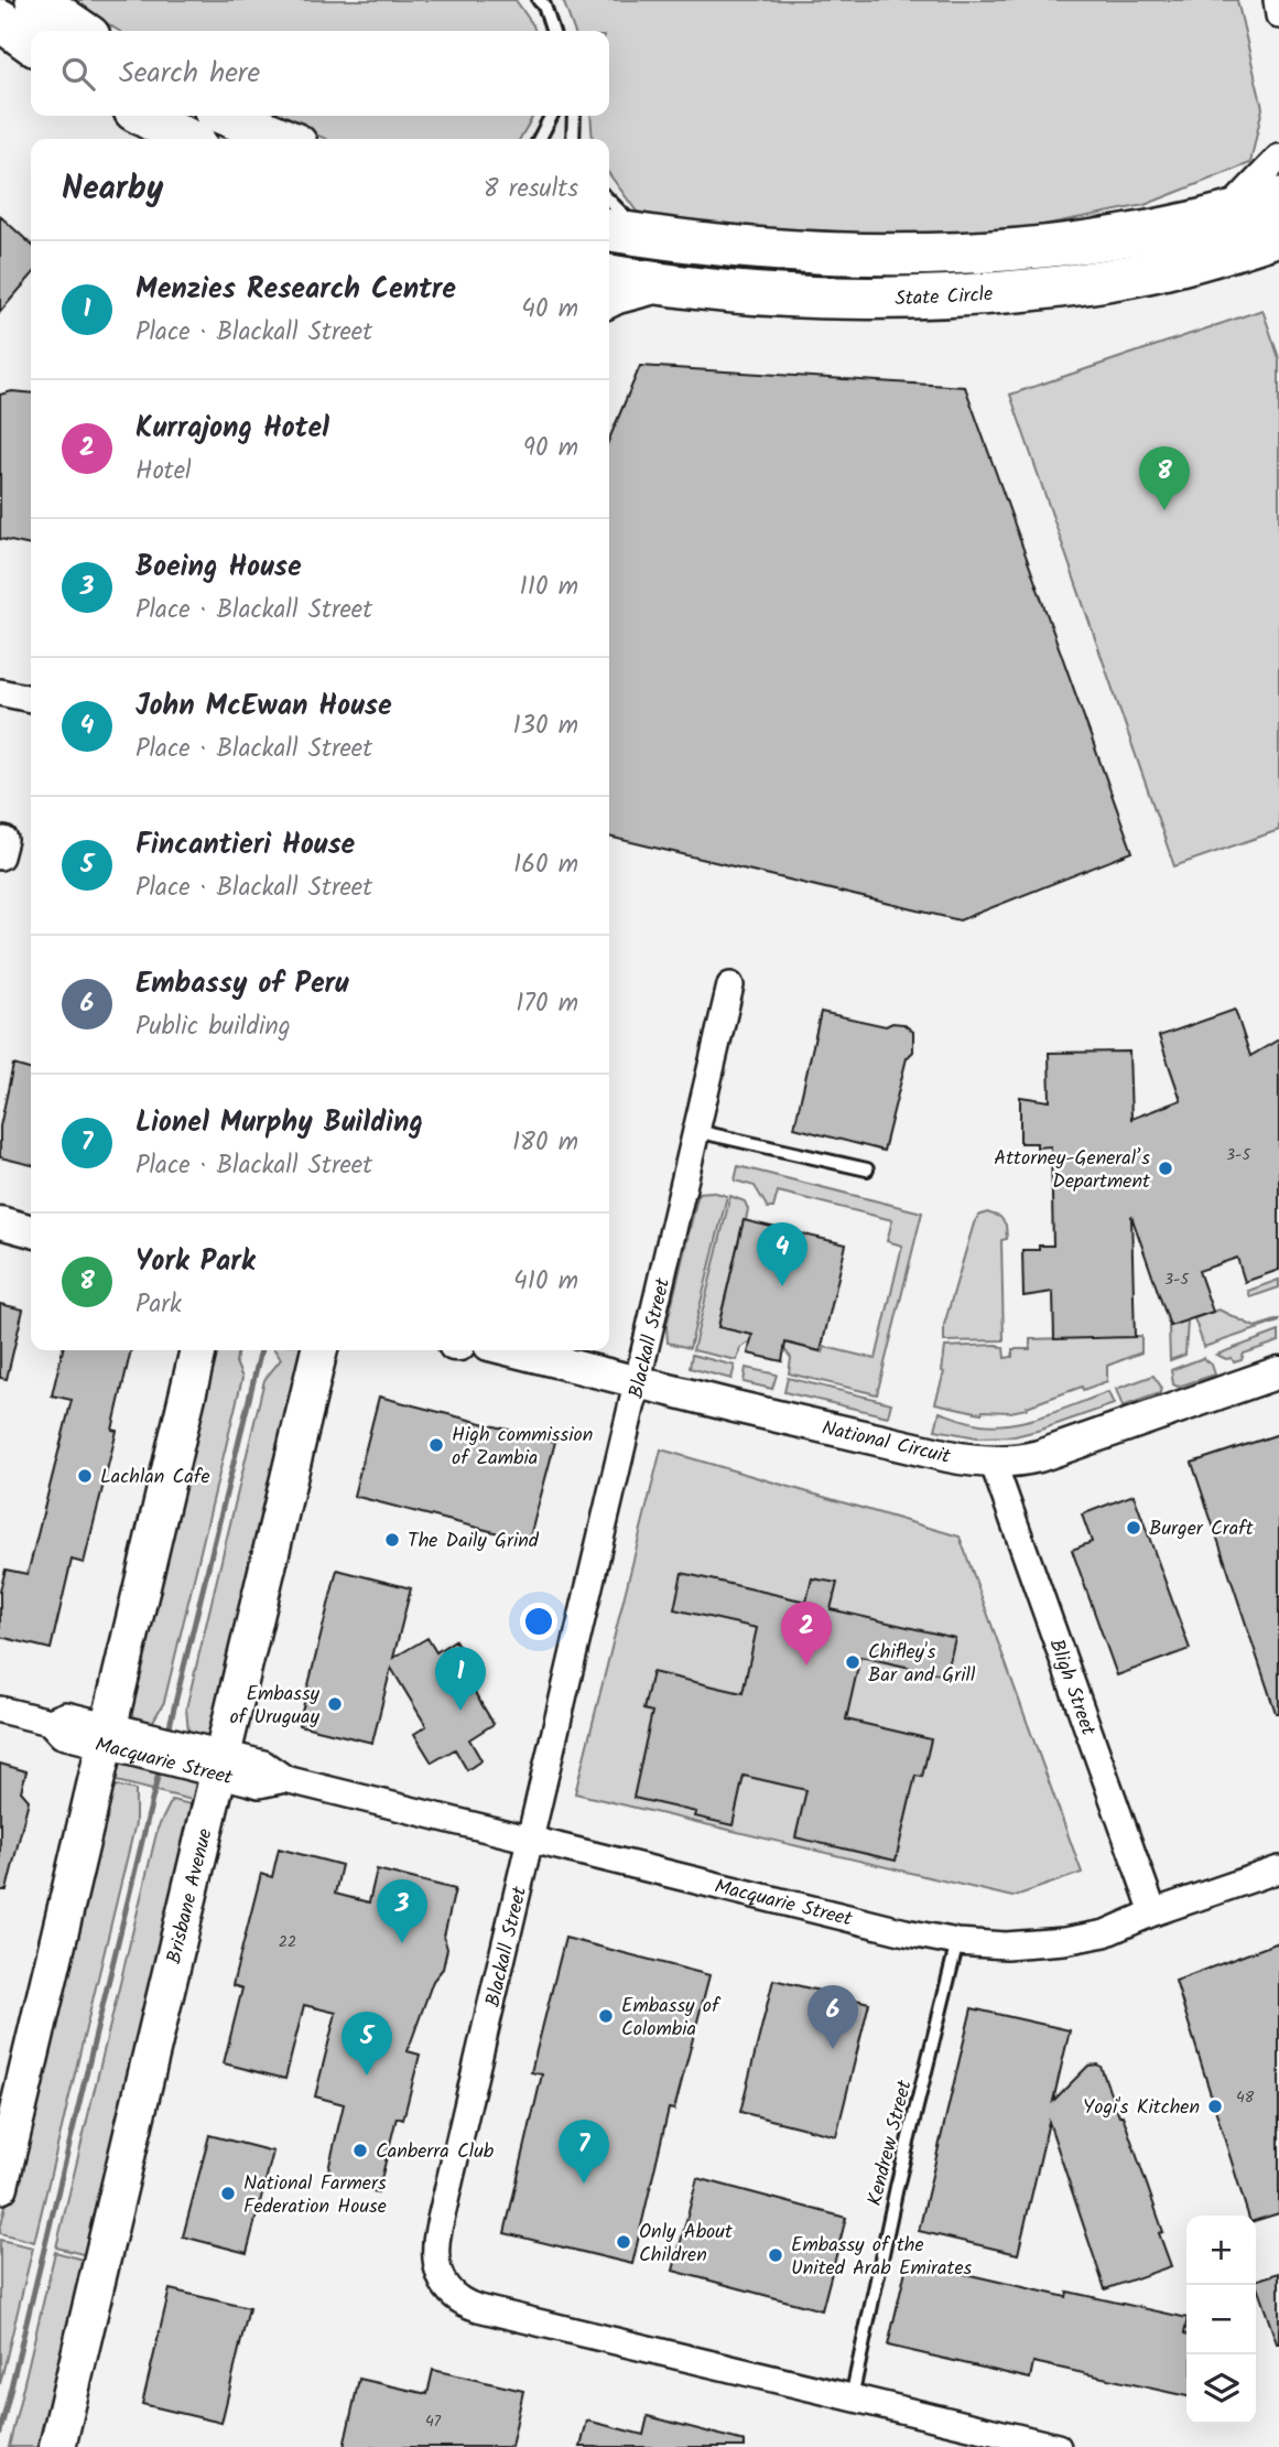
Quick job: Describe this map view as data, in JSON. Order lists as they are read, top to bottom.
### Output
{
  "streets": {
    "highway": ["State Circle"],
    "main road": ["Brisbane Avenue"],
    "street": [
      "Blackall Street",
      "National Circuit",
      "Bligh Street",
      "Macquarie Street"
    ],
    "lane": ["Kendrew Street"]
  },
  "crossings": [
    ["Blackall Street", "National Circuit"],
    ["Blackall Street", "Macquarie Street"],
    ["Blackall Street", "Kendrew Street"],
    ["National Circuit", "Bligh Street"],
    ["Bligh Street", "Macquarie Street"],
    ["Macquarie Street", "Brisbane Avenue"],
    ["Macquarie Street", "Kendrew Street"]
  ],
  "places": [
    "Attorney-General’s Department",
    "High commission of Zambia",
    "Lachlan Cafe",
    "Burger Craft",
    "The Daily Grind",
    "Chifley's Bar and Grill",
    "Embassy of Uruguay",
    "Embassy of Colombia",
    "Yogi's Kitchen",
    "Canberra Club",
    "National Farmers Federation House",
    "Only About Children",
    "Embassy of the United Arab Emirates"
  ],
  "house_numbers": [
    "3-5",
    "3-5",
    "22",
    "48",
    "47"
  ],
  "page": {
    "search": "Search here",
    "heading": ["Nearby", "8 results"],
    "list": [
      {
        "mark": "1",
        "name": "Menzies Research Centre",
        "note": "Place · Blackall Street",
        "value": "40 m"
      },
      {
        "mark": "2",
        "name": "Kurrajong Hotel",
        "note": "Hotel",
        "value": "90 m"
      },
      {
        "mark": "3",
        "name": "Boeing House",
        "note": "Place · Blackall Street",
        "value": "110 m"
      },
      {
        "mark": "4",
        "name": "John McEwan House",
        "note": "Place · Blackall Street",
        "value": "130 m"
      },
      {
        "mark": "5",
        "name": "Fincantieri House",
        "note": "Place · Blackall Street",
        "value": "160 m"
      },
      {
        "mark": "6",
        "name": "Embassy of Peru",
        "note": "Public building",
        "value": "170 m"
      },
      {
        "mark": "7",
        "name": "Lionel Murphy Building",
        "note": "Place · Blackall Street",
        "value": "180 m"
      },
      {
        "mark": "8",
        "name": "York Park",
        "note": "Park",
        "value": "410 m"
      }
    ],
    "pins": [
      "8",
      "4",
      "2",
      "1",
      "3",
      "6",
      "5",
      "7"
    ],
    "map_buttons": ["+", "−"]
  }
}
